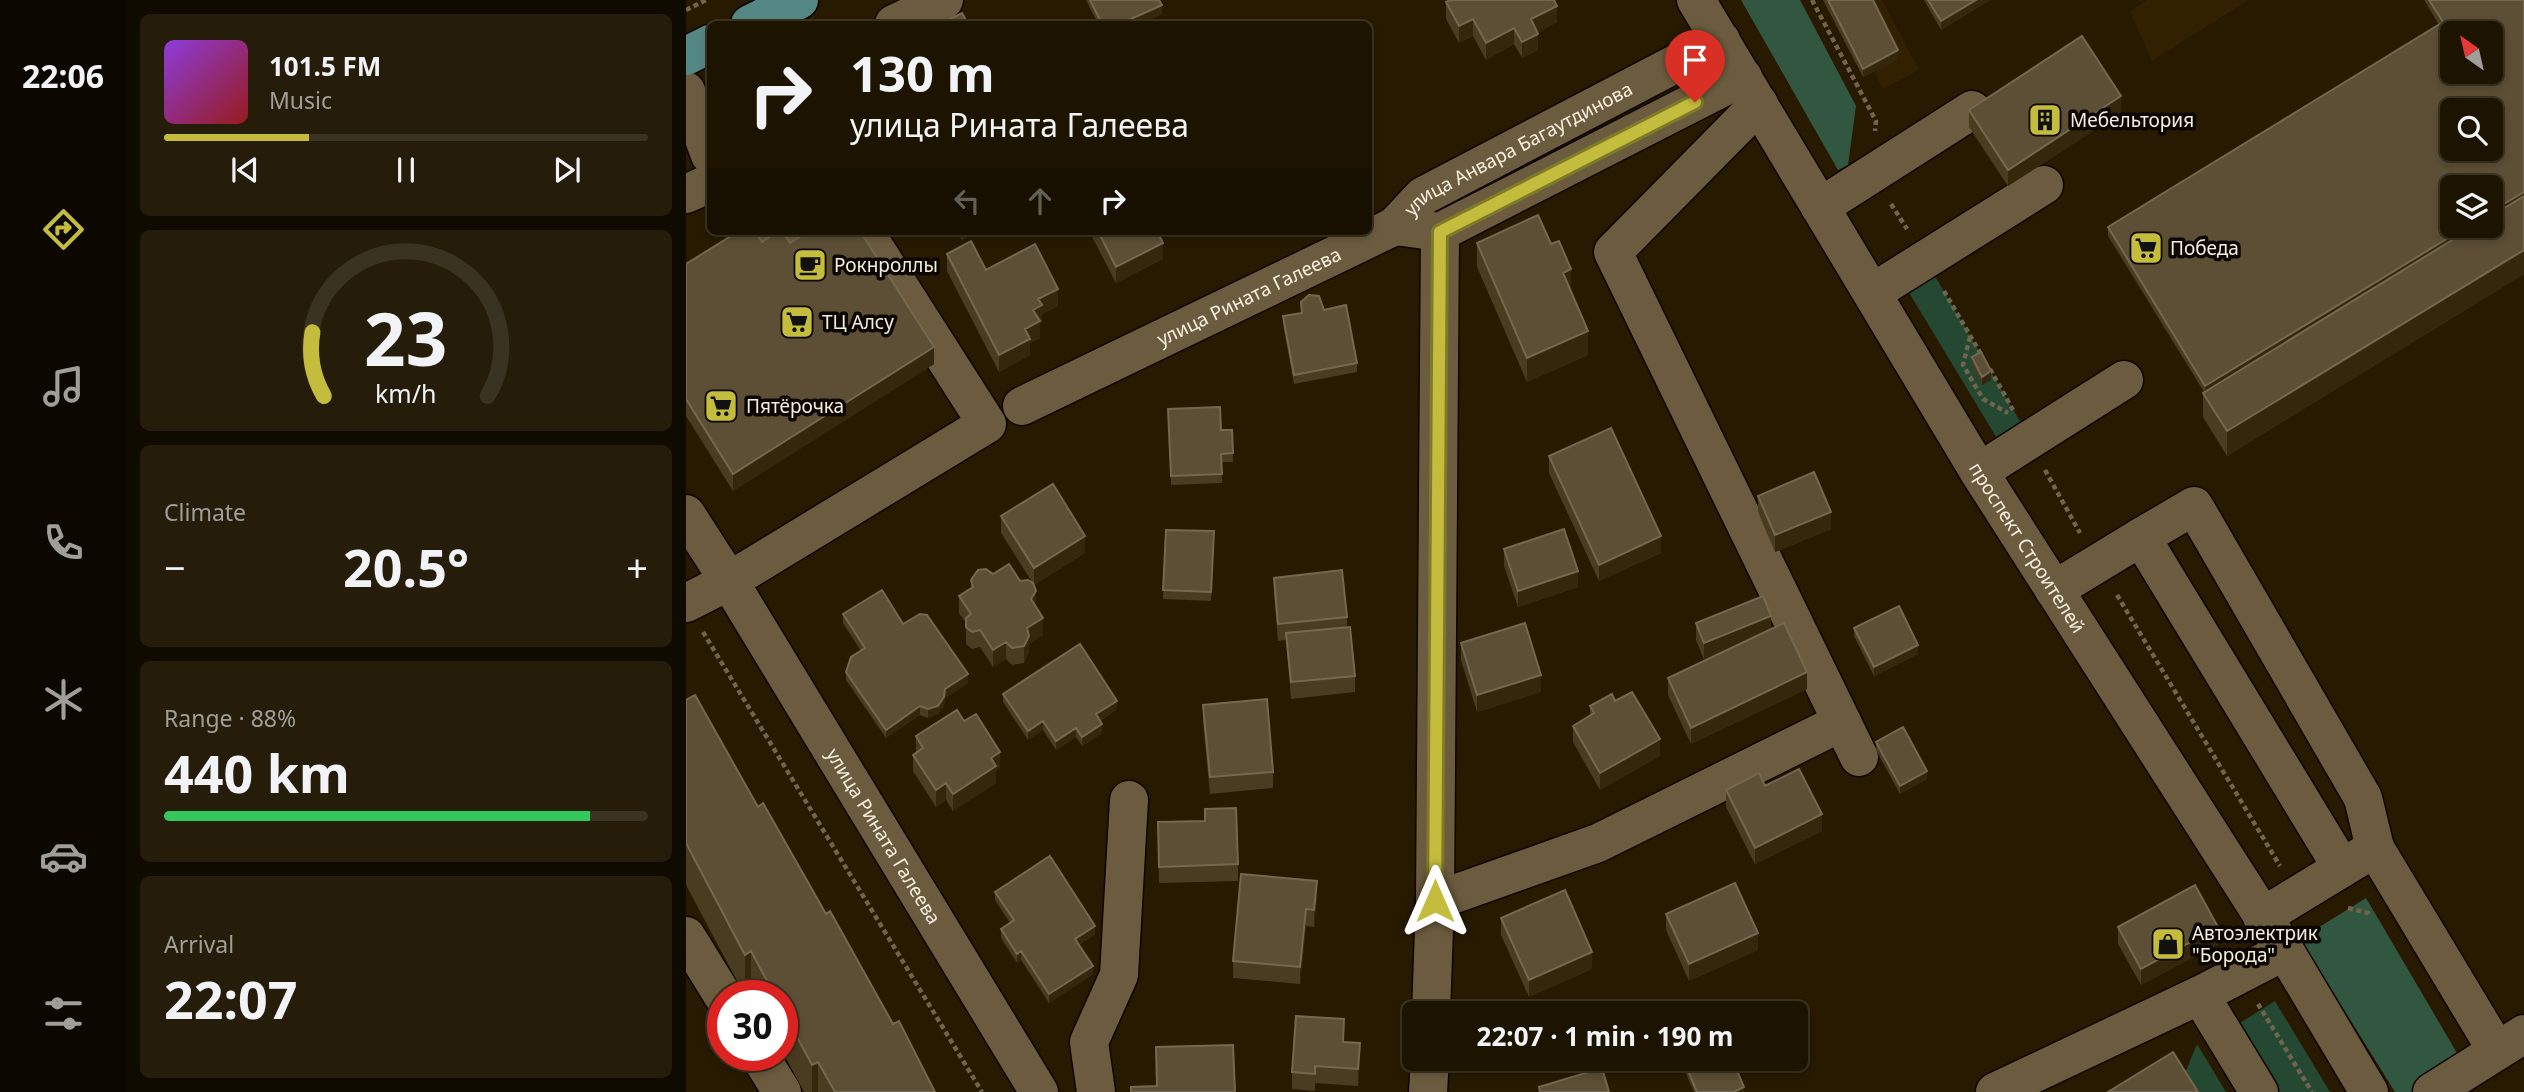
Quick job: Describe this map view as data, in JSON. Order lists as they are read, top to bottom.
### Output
{
  "streets": {
    "street": ["улица Анвара Багаутдинова", "улица Рината Галеева", "проспект Строителей"]
  },
  "crossings": [
    ["улица Анвара Багаутдинова", "улица Рината Галеева"],
    ["улица Анвара Багаутдинова", "проспект Строителей"]
  ],
  "places": {
    "building": ["Мебельтория"],
    "supermarket": ["Победа", "ТЦ Алсу", "Пятёрочка"],
    "cafe": ["Рокнроллы"],
    "shop": ["Автоэлектрик \"Борода\""]
  },
  "north": "top left",
  "page": {
    "tabs": "22:06",
    "turn": ["130 m", "улица Рината Галеева"],
    "song": ["101.5 FM", "Music"],
    "tile": [
      "Climate",
      ["Range · 88%", "440 km"],
      ["Arrival", "22:07"]
    ],
    "heat": ["−", "20.5°", "+"],
    "limit": "30",
    "trip": "22:07 · 1 min · 190 m",
    "gauge": ["23", "km/h"]
  }
}
